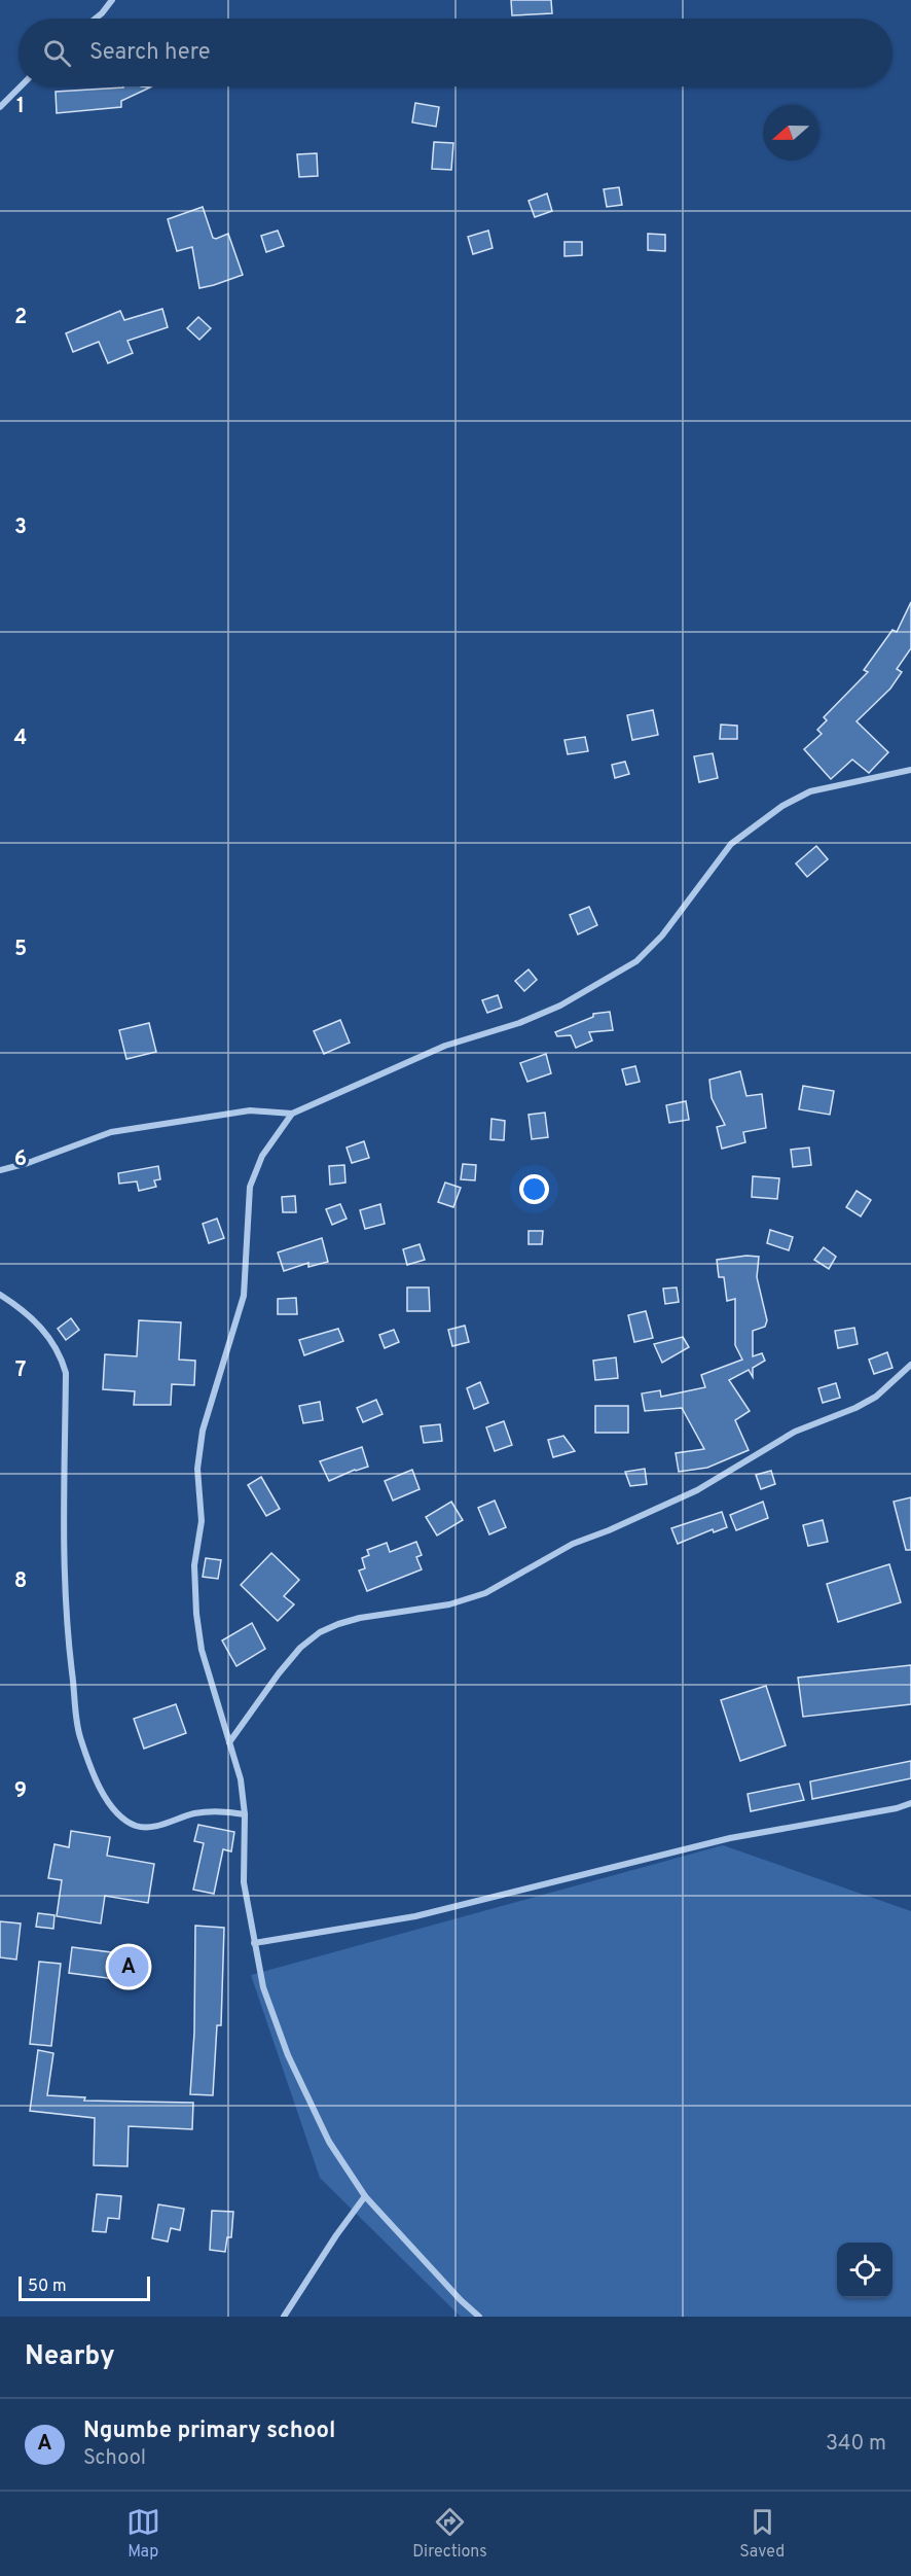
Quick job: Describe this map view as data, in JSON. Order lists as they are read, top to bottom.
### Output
{
  "scale_bar": "50 m",
  "north": "left",
  "page": {
    "search": "Search here",
    "pins": "A",
    "scale": "50 m",
    "heading": "Nearby",
    "list": [
      {
        "mark": "A",
        "name": "Ngumbe primary school",
        "note": "School",
        "value": "340 m"
      }
    ],
    "nav": ["Map", "Directions", "Saved"]
  },
  "grid": {
    "rows": [
      "1",
      "2",
      "3",
      "4",
      "5",
      "6",
      "7",
      "8",
      "9"
    ]
  }
}
